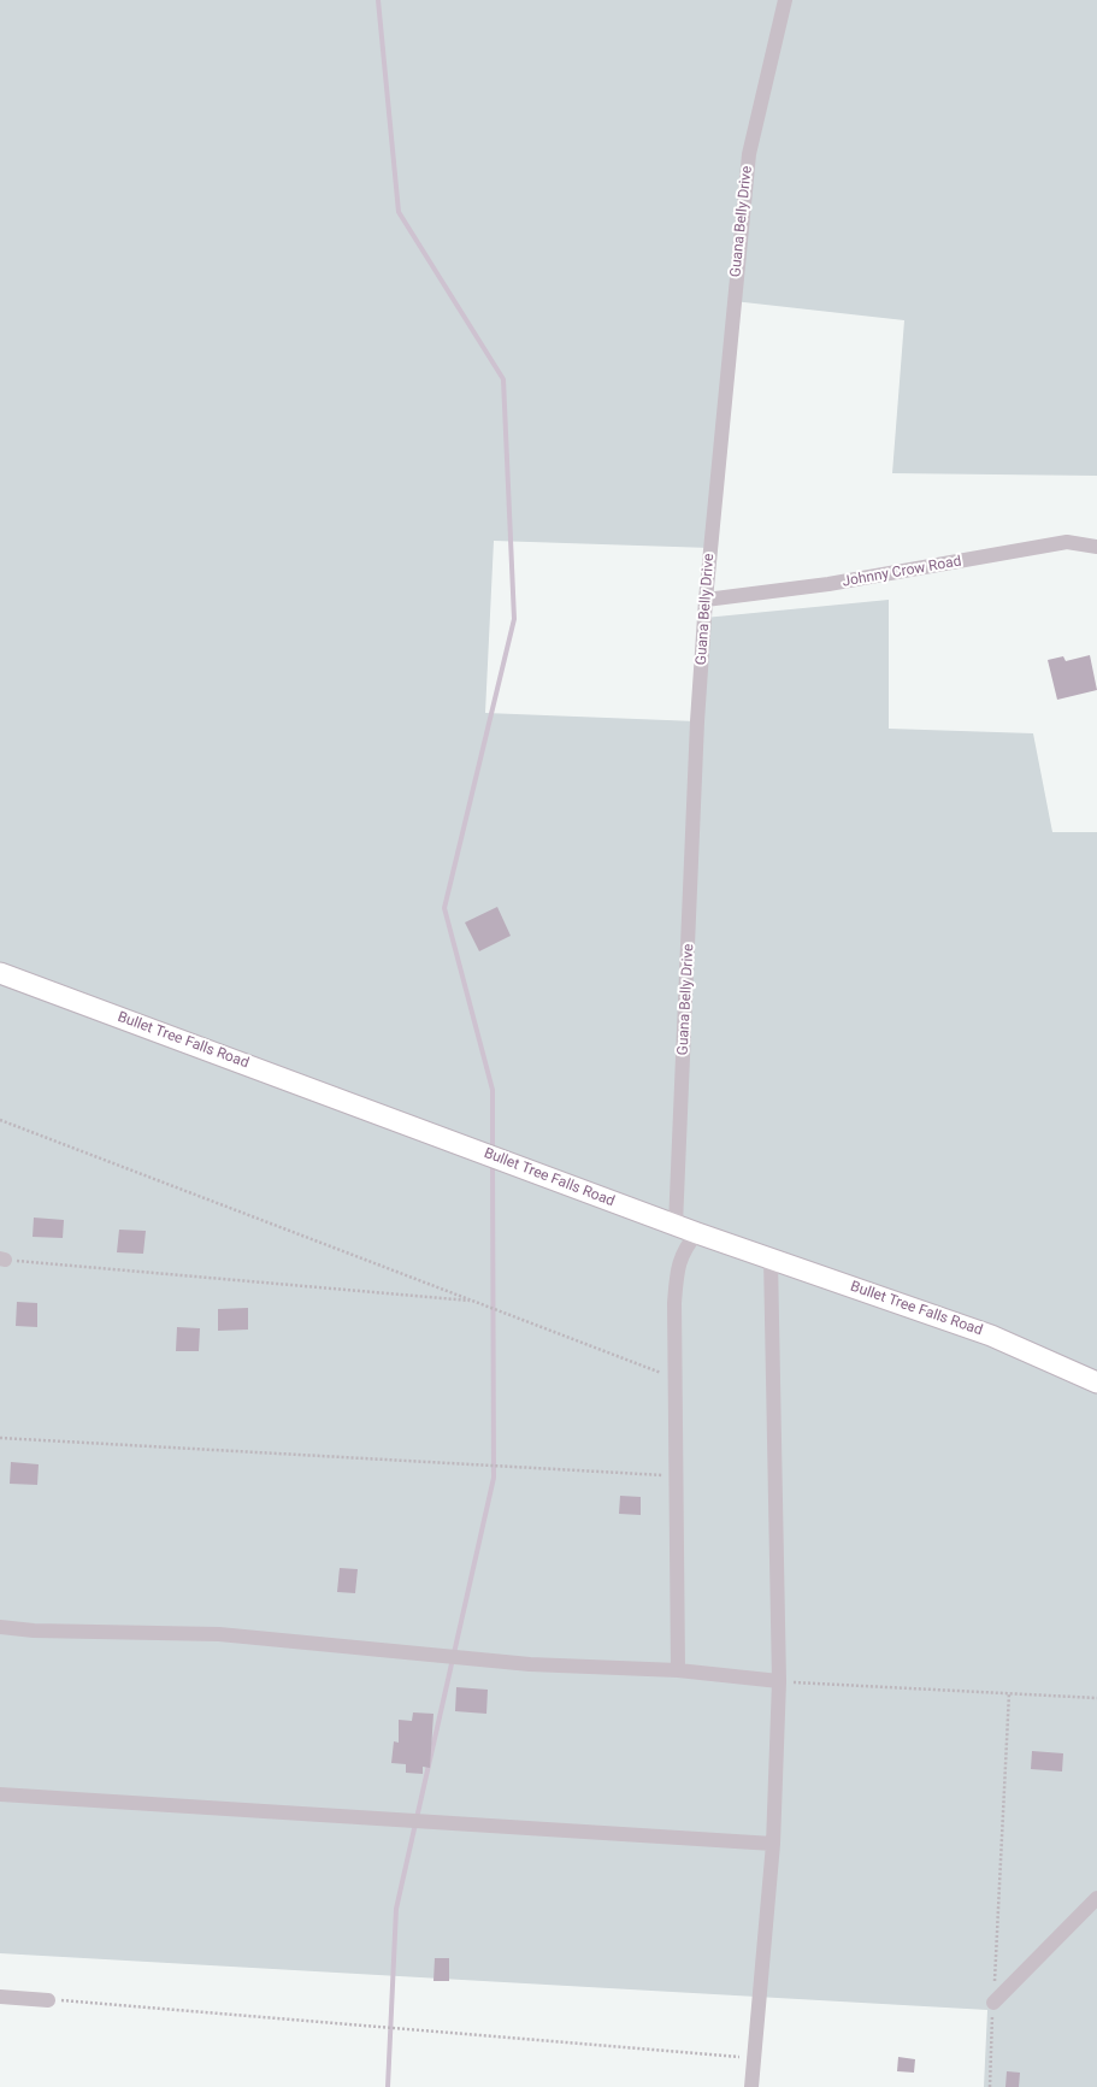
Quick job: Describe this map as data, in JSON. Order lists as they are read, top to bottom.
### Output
{
  "streets": {
    "main road": ["Bullet Tree Falls Road"],
    "street": ["Guana Belly Drive", "Johnny Crow Road"]
  },
  "crossings": [
    ["Guana Belly Drive", "Johnny Crow Road"],
    ["Guana Belly Drive", "Bullet Tree Falls Road"]
  ]
}
